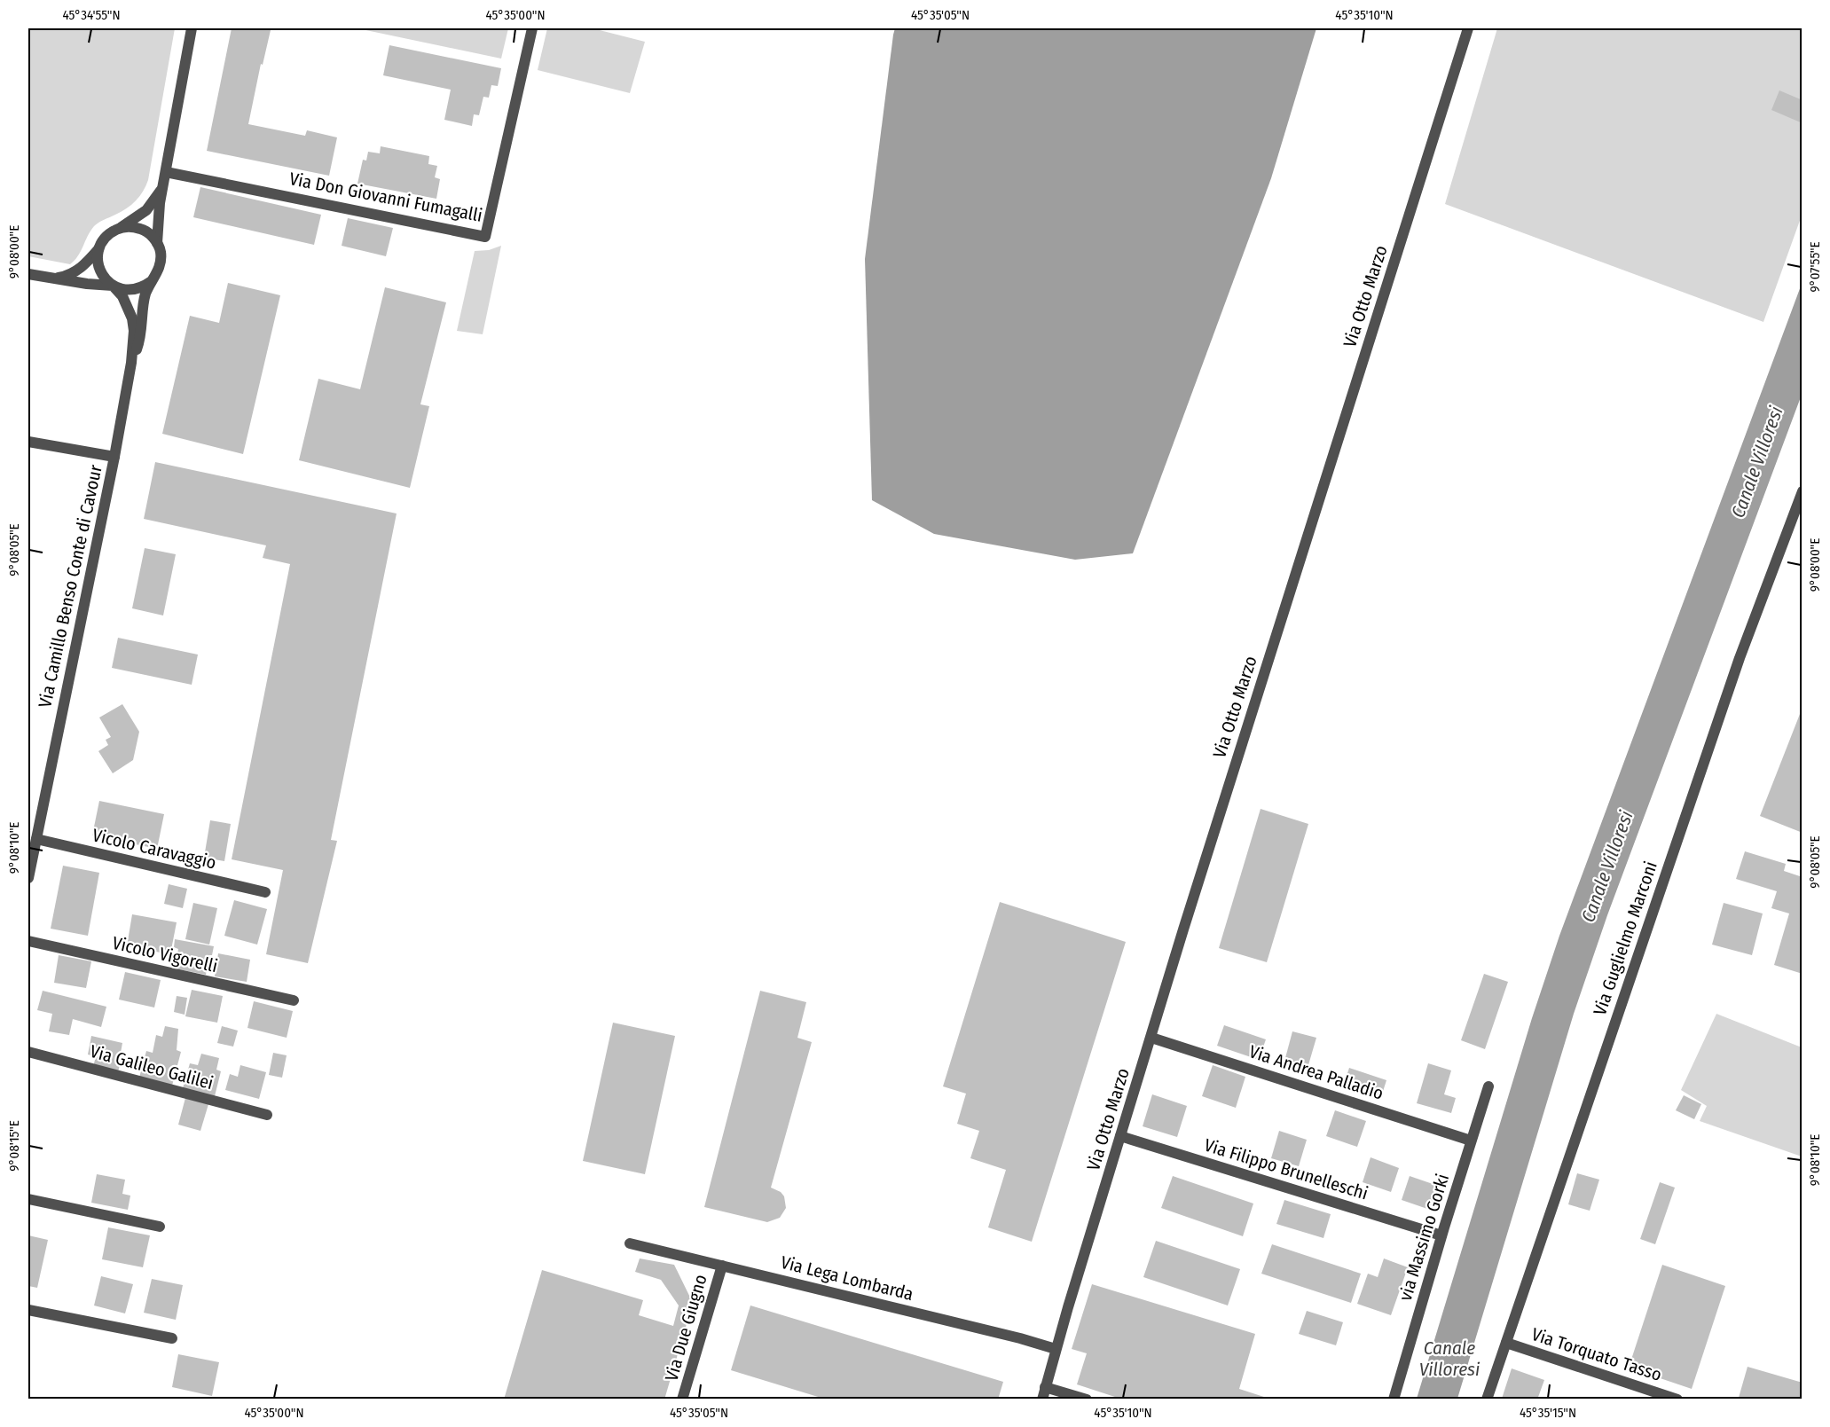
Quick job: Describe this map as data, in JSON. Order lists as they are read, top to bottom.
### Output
{
  "streets": {
    "street": [
      "Via Don Giovanni Fumagalli",
      "Via Otto Marzo",
      "Via Camillo Benso Conte di Cavour",
      "Vicolo Caravaggio",
      "Via Guglielmo Marconi",
      "Vicolo Vigorelli",
      "Via Galileo Galilei",
      "Via Andrea Palladio",
      "Via Filippo Brunelleschi",
      "via Massimo Gorki",
      "Via Lega Lombarda",
      "Via Due Giugno",
      "Via Torquato Tasso"
    ]
  },
  "crossings": [
    ["Via Otto Marzo", "Via Andrea Palladio"],
    ["Via Otto Marzo", "Via Filippo Brunelleschi"],
    ["Via Otto Marzo", "Via Lega Lombarda"],
    ["Via Camillo Benso Conte di Cavour", "Vicolo Caravaggio"],
    ["Via Guglielmo Marconi", "Via Torquato Tasso"],
    ["Via Andrea Palladio", "via Massimo Gorki"],
    ["Via Filippo Brunelleschi", "via Massimo Gorki"],
    ["Via Lega Lombarda", "Via Due Giugno"]
  ],
  "water": ["Canale Villoresi"],
  "coordinates": [
    "45°34'55\"N",
    "45°35'00\"N",
    "45°35'05\"N",
    "45°35'10\"N",
    "9°08'00\"E",
    "9°07'55\"E",
    "9°08'05\"E",
    "9°08'10\"E",
    "9°08'15\"E",
    "45°35'15\"N"
  ]
}
